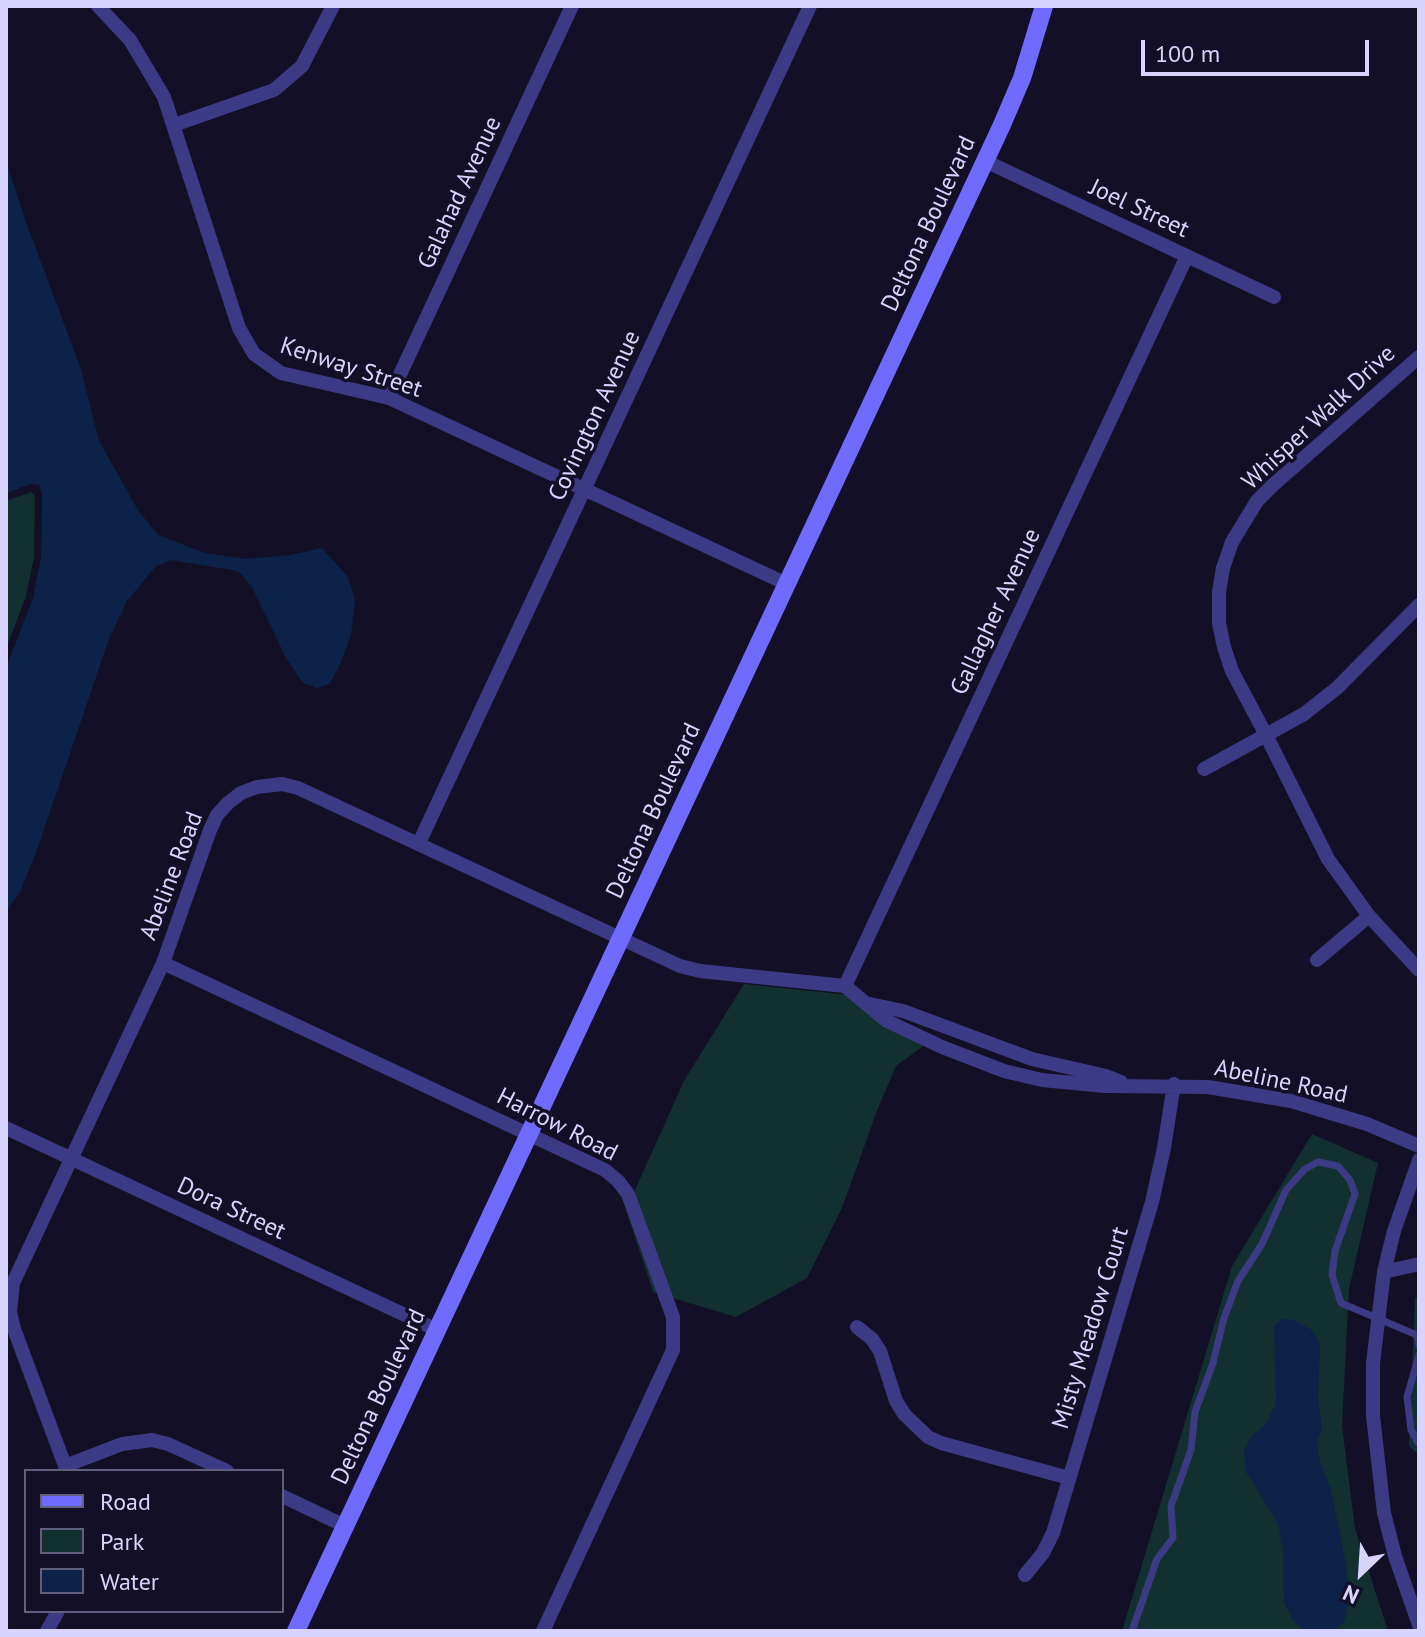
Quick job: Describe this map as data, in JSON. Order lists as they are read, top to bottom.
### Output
{
  "streets": {
    "main road": ["Deltona Boulevard"],
    "street": [
      "Galahad Avenue",
      "Joel Street",
      "Kenway Street",
      "Covington Avenue",
      "Whisper Walk Drive",
      "Gallagher Avenue",
      "Abeline Road",
      "Harrow Road",
      "Dora Street",
      "Misty Meadow Court"
    ]
  },
  "crossings": [
    ["Galahad Avenue", "Kenway Street"],
    ["Joel Street", "Deltona Boulevard"],
    ["Joel Street", "Gallagher Avenue"],
    ["Deltona Boulevard", "Kenway Street"],
    ["Deltona Boulevard", "Abeline Road"],
    ["Deltona Boulevard", "Harrow Road"],
    ["Deltona Boulevard", "Dora Street"],
    ["Kenway Street", "Covington Avenue"],
    ["Covington Avenue", "Abeline Road"],
    ["Gallagher Avenue", "Abeline Road"],
    ["Abeline Road", "Harrow Road"],
    ["Abeline Road", "Dora Street"],
    ["Abeline Road", "Misty Meadow Court"]
  ],
  "legend": ["Road", "Park", "Water"],
  "scale_bar": "100 m",
  "north": "bottom left"
}
